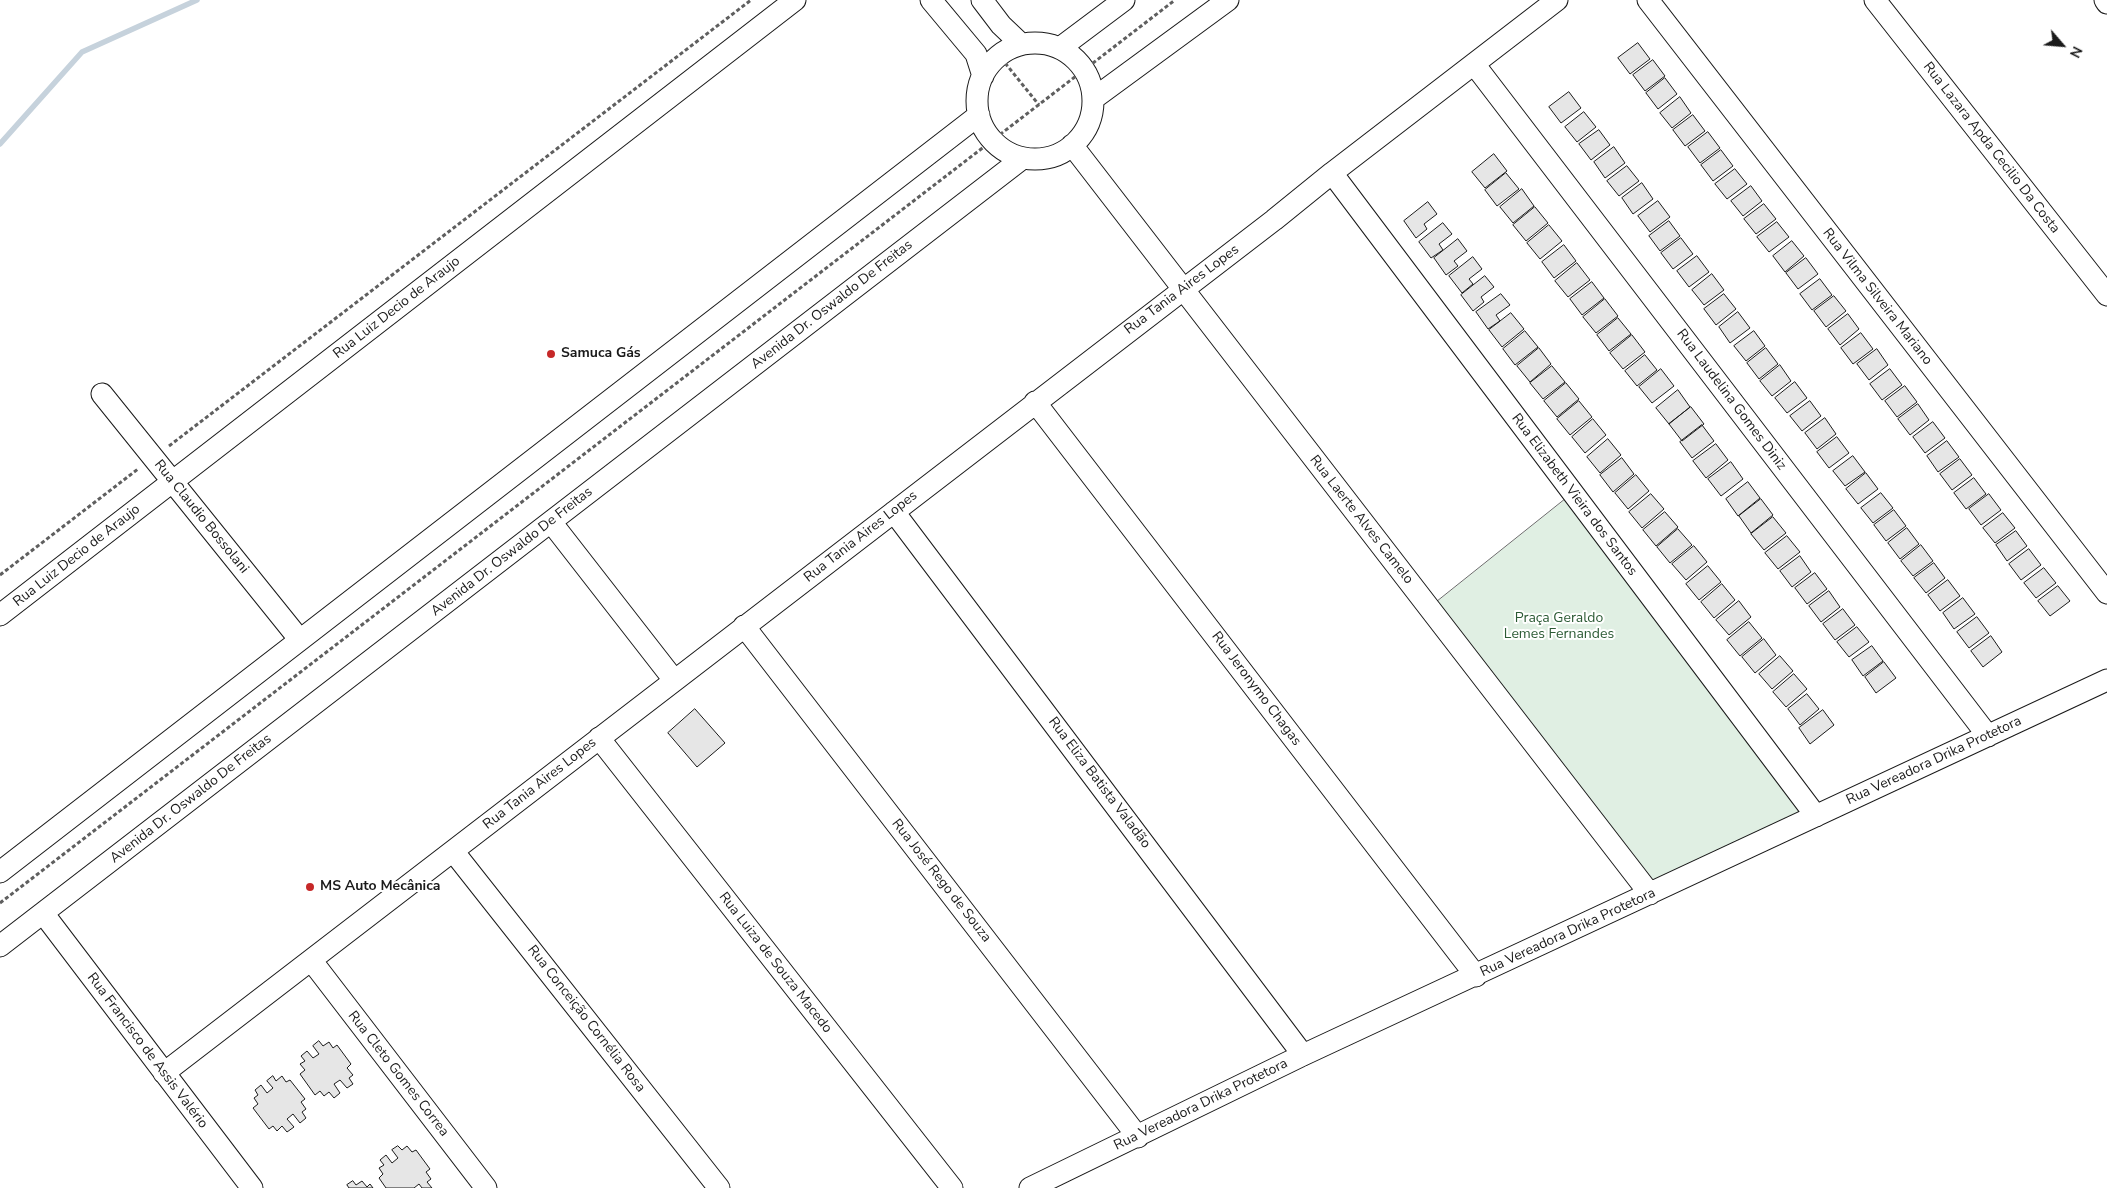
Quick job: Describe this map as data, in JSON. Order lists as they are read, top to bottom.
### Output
{
  "streets": {
    "street": [
      "Rua Lazara Apda Cecilio Da Costa",
      "Rua Tania Aires Lopes",
      "Rua Vilma Silveira Mariano",
      "Avenida Dr. Oswaldo De Freitas",
      "Rua Luiz Decio de Araujo",
      "Rua Laudelina Gomes Diniz",
      "Rua Elizabeth Vieira dos Santos",
      "Rua Claudio Bossolani",
      "Rua Laerte Alves Camelo",
      "Rua Jeronymo Chagas",
      "Rua Vereadora Drika Protetora",
      "Rua Eliza Batista Valadão",
      "Rua José Rego de Souza",
      "Rua Luiza de Souza Macedo",
      "Rua Conceição Cornélia Rosa",
      "Rua Francisco de Assis Valério",
      "Rua Cleto Gomes Correa"
    ]
  },
  "crossings": [
    ["Rua Tania Aires Lopes", "Rua Laudelina Gomes Diniz"],
    ["Rua Tania Aires Lopes", "Rua Elizabeth Vieira dos Santos"],
    ["Rua Tania Aires Lopes", "Rua Laerte Alves Camelo"],
    ["Rua Tania Aires Lopes", "Rua Jeronymo Chagas"],
    ["Rua Tania Aires Lopes", "Rua Eliza Batista Valadão"],
    ["Rua Tania Aires Lopes", "Rua José Rego de Souza"],
    ["Rua Tania Aires Lopes", "Rua Luiza de Souza Macedo"],
    ["Rua Tania Aires Lopes", "Rua Conceição Cornélia Rosa"],
    ["Rua Tania Aires Lopes", "Rua Francisco de Assis Valério"],
    ["Rua Tania Aires Lopes", "Rua Cleto Gomes Correa"],
    ["Avenida Dr. Oswaldo De Freitas", "Rua Francisco de Assis Valério"],
    ["Rua Luiz Decio de Araujo", "Rua Claudio Bossolani"],
    ["Rua Laudelina Gomes Diniz", "Rua Vereadora Drika Protetora"],
    ["Rua Elizabeth Vieira dos Santos", "Rua Vereadora Drika Protetora"],
    ["Rua Laerte Alves Camelo", "Rua Vereadora Drika Protetora"],
    ["Rua Jeronymo Chagas", "Rua Vereadora Drika Protetora"],
    ["Rua Vereadora Drika Protetora", "Rua Eliza Batista Valadão"],
    ["Rua Vereadora Drika Protetora", "Rua José Rego de Souza"]
  ],
  "parks": ["Praça Geraldo Lemes Fernandes"],
  "places": ["Samuca Gás", "MS Auto Mecânica"],
  "north": "bottom right"
}
